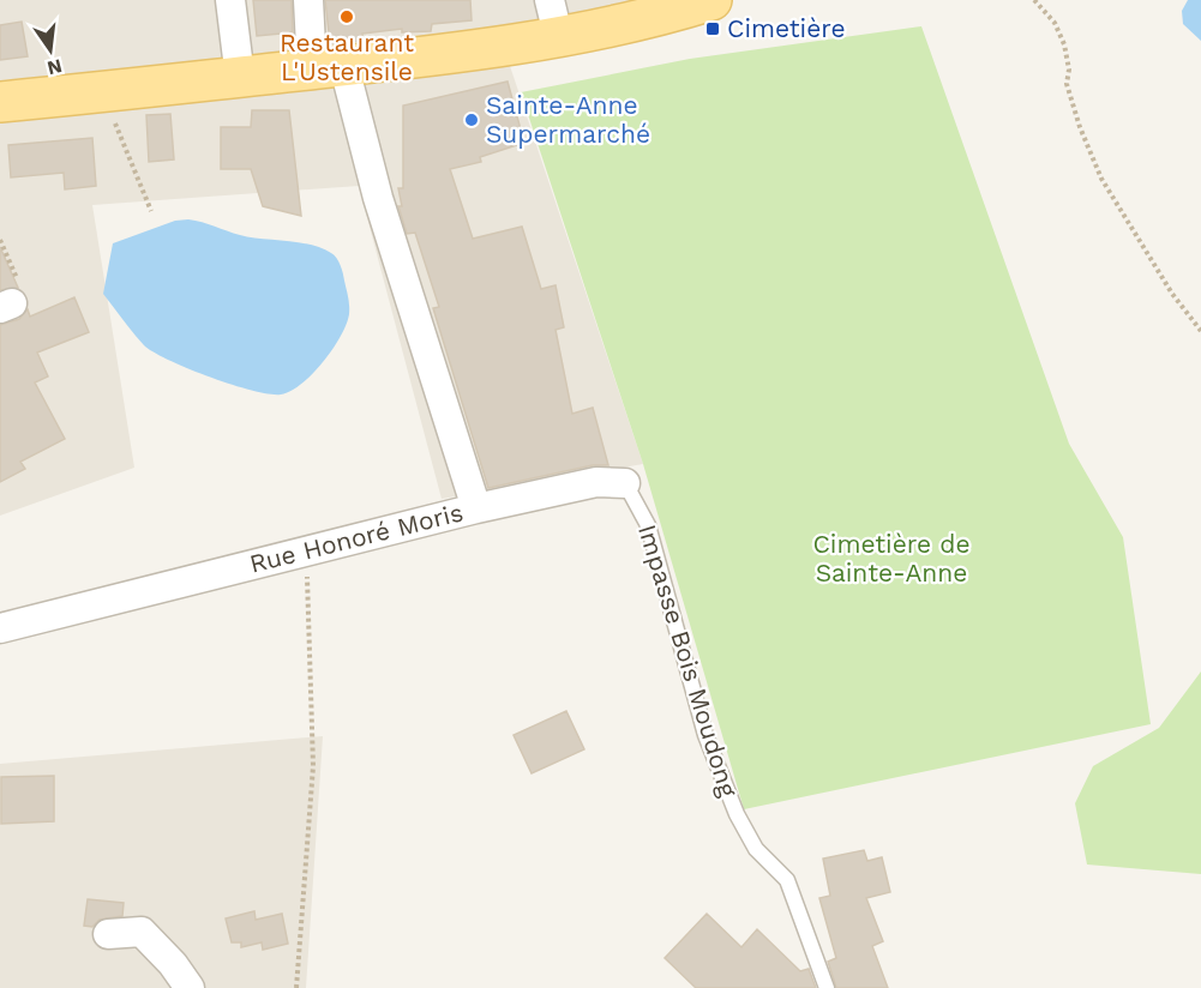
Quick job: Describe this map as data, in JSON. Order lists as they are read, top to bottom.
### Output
{
  "streets": {
    "street": ["Rue Honoré Moris"],
    "lane": ["Impasse Bois Moudong"]
  },
  "parks": ["Cimetière de Sainte-Anne"],
  "places": {
    "other": ["Restaurant L'Ustensile", "Sainte-Anne Supermarché"],
    "transit": ["Cimetière"]
  },
  "north": "bottom"
}
